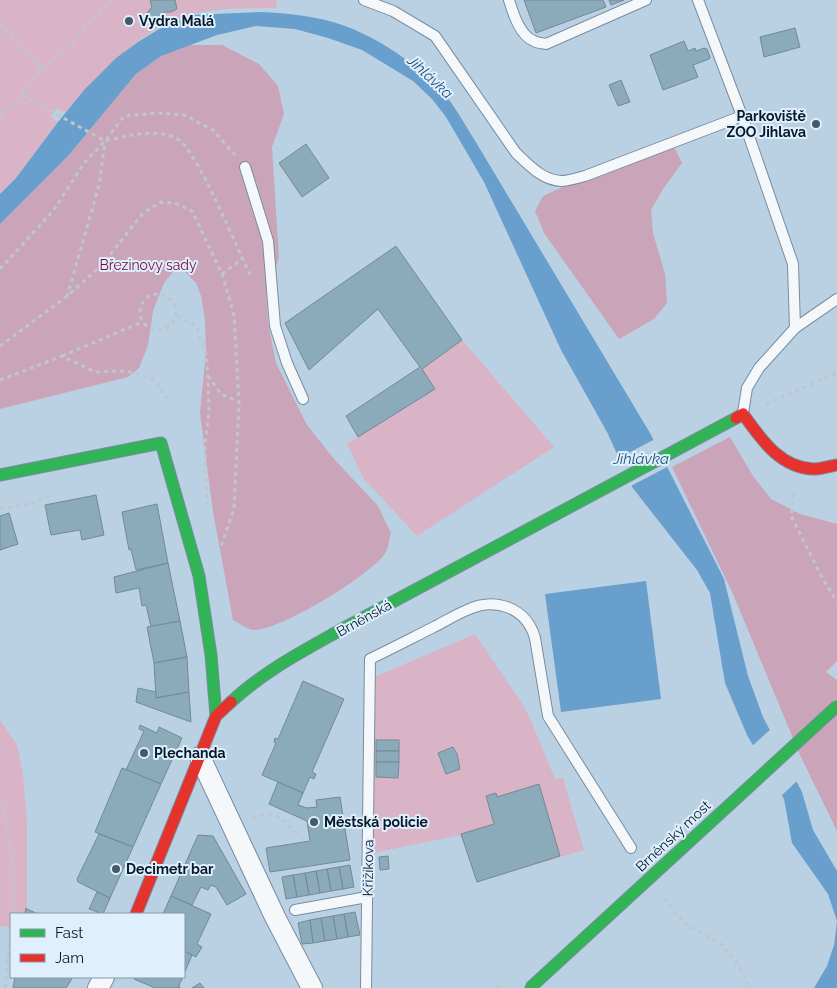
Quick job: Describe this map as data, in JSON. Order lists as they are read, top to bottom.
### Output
{
  "streets": {
    "street": ["Brněnská", "Brněnský most"],
    "lane": ["Křižíkova"]
  },
  "water": ["Jihlávka"],
  "parks": ["Březinovy sady"],
  "places": [
    "Vydra Malá",
    "Parkoviště ZOO Jihlava",
    "Plechanda",
    "Městská policie",
    "Decimetr bar"
  ],
  "legend": ["Fast", "Jam"]
}
